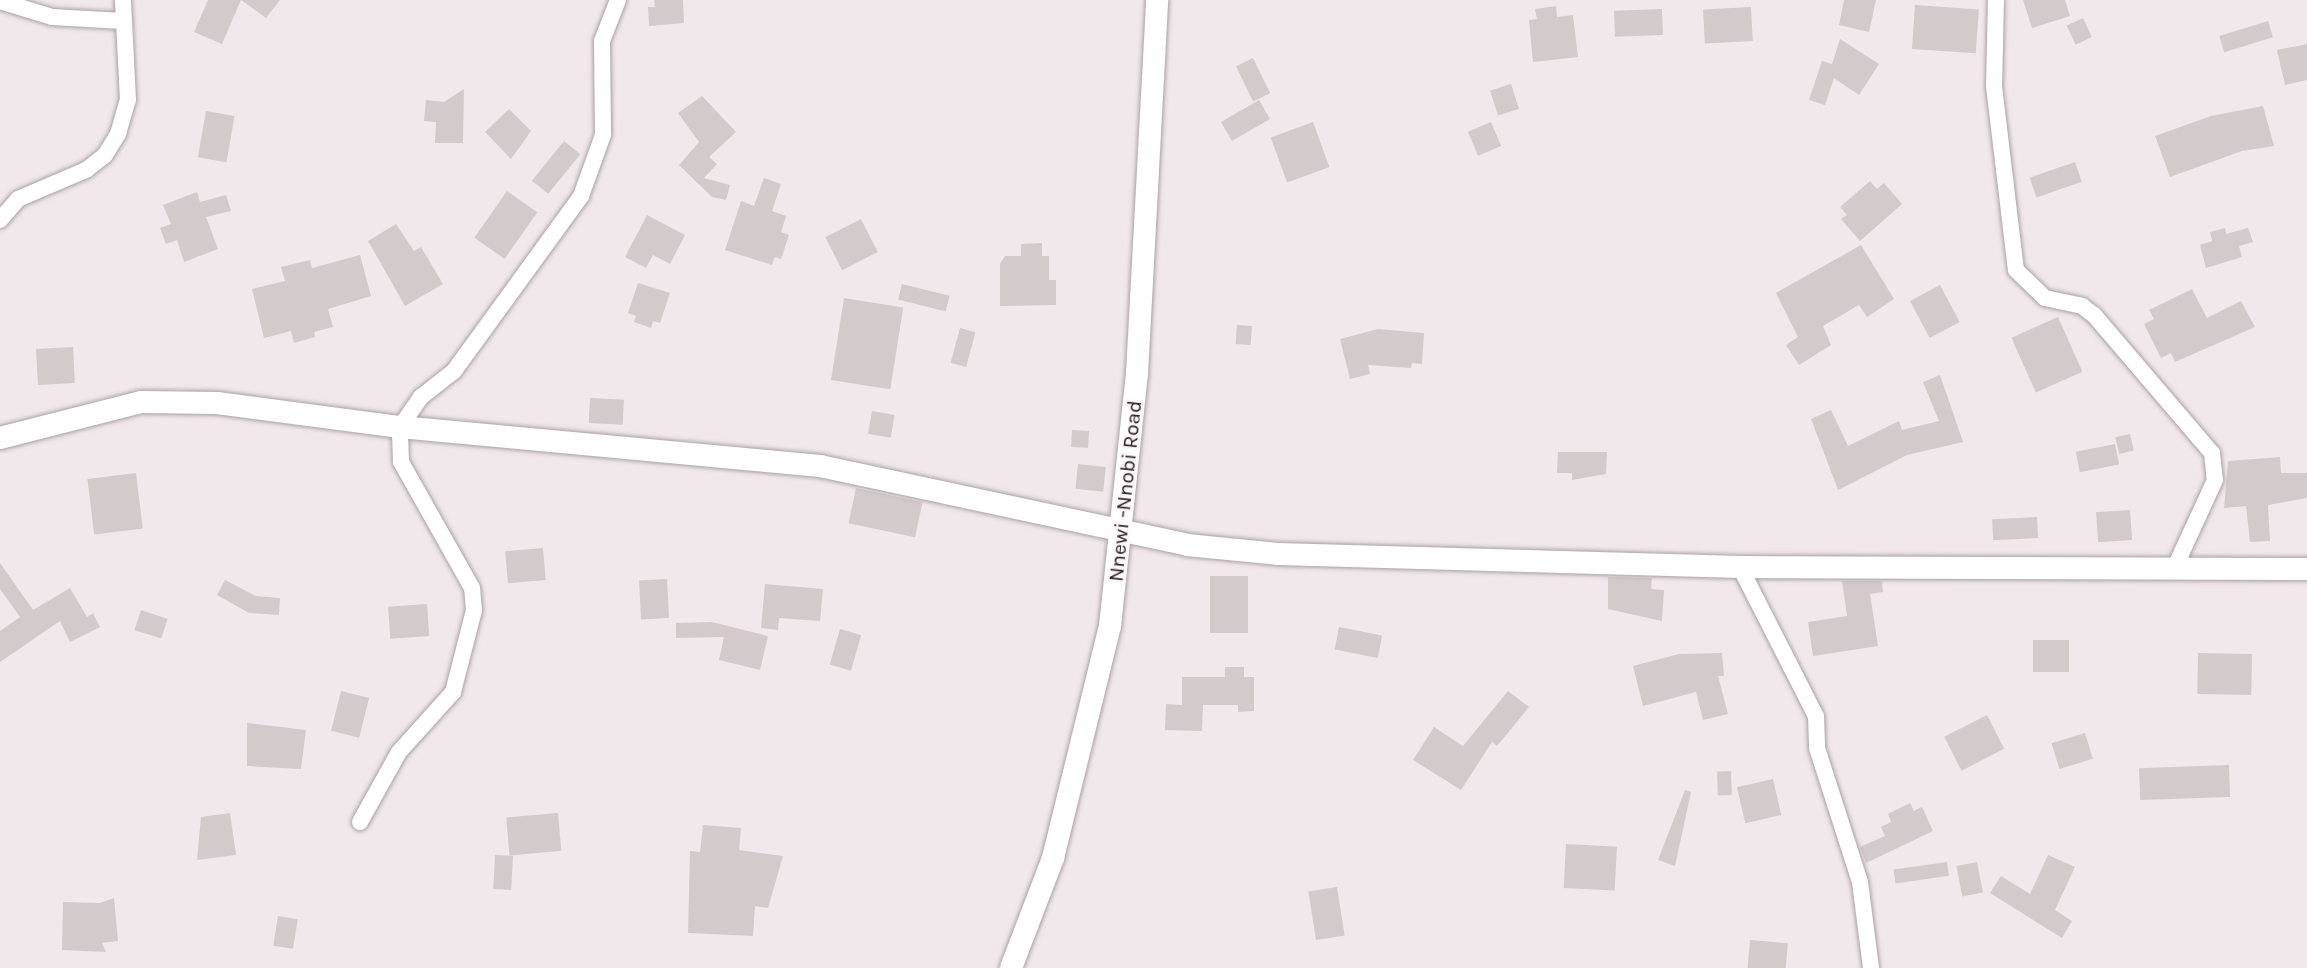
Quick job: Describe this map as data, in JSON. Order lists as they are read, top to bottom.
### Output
{
  "streets": {
    "street": ["Nnewi -Nnobi Road"]
  }
}
